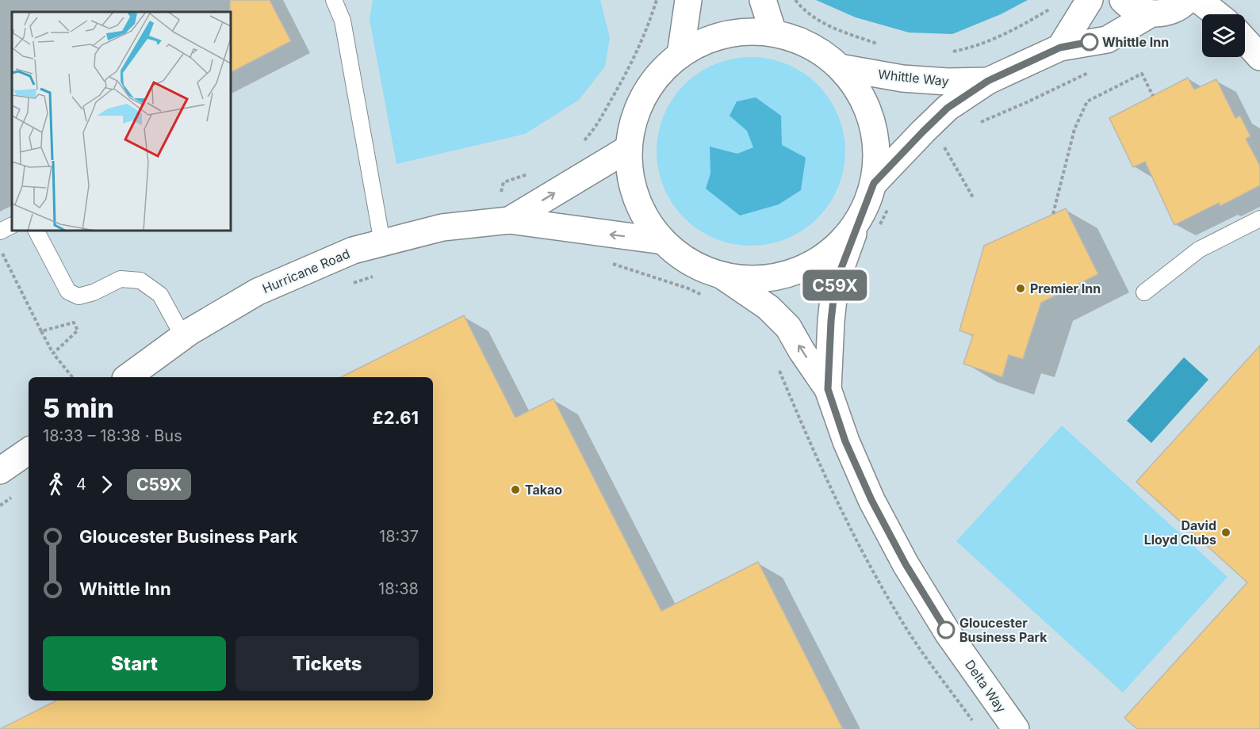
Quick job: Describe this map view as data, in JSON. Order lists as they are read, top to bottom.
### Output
{
  "streets": {
    "street": ["Whittle Way", "Hurricane Road", "Delta Way"]
  },
  "crossings": [
    ["Whittle Way", "Delta Way"]
  ],
  "places": [
    "Whittle Inn",
    "Premier Inn",
    "Takao",
    "David Lloyd Clubs",
    "Gloucester Business Park"
  ],
  "lines": ["bus line C59X"],
  "page": {
    "on_map": "C59X",
    "heading": ["5 min", "18:33 – 18:38 · Bus", "£2.61"],
    "legs": ["4", "C59X"],
    "list": [
      {
        "name": "Gloucester Business Park",
        "value": "18:37"
      },
      {
        "name": "Whittle Inn",
        "value": "18:38"
      }
    ],
    "buttons": ["Start", "Tickets"]
  }
}
